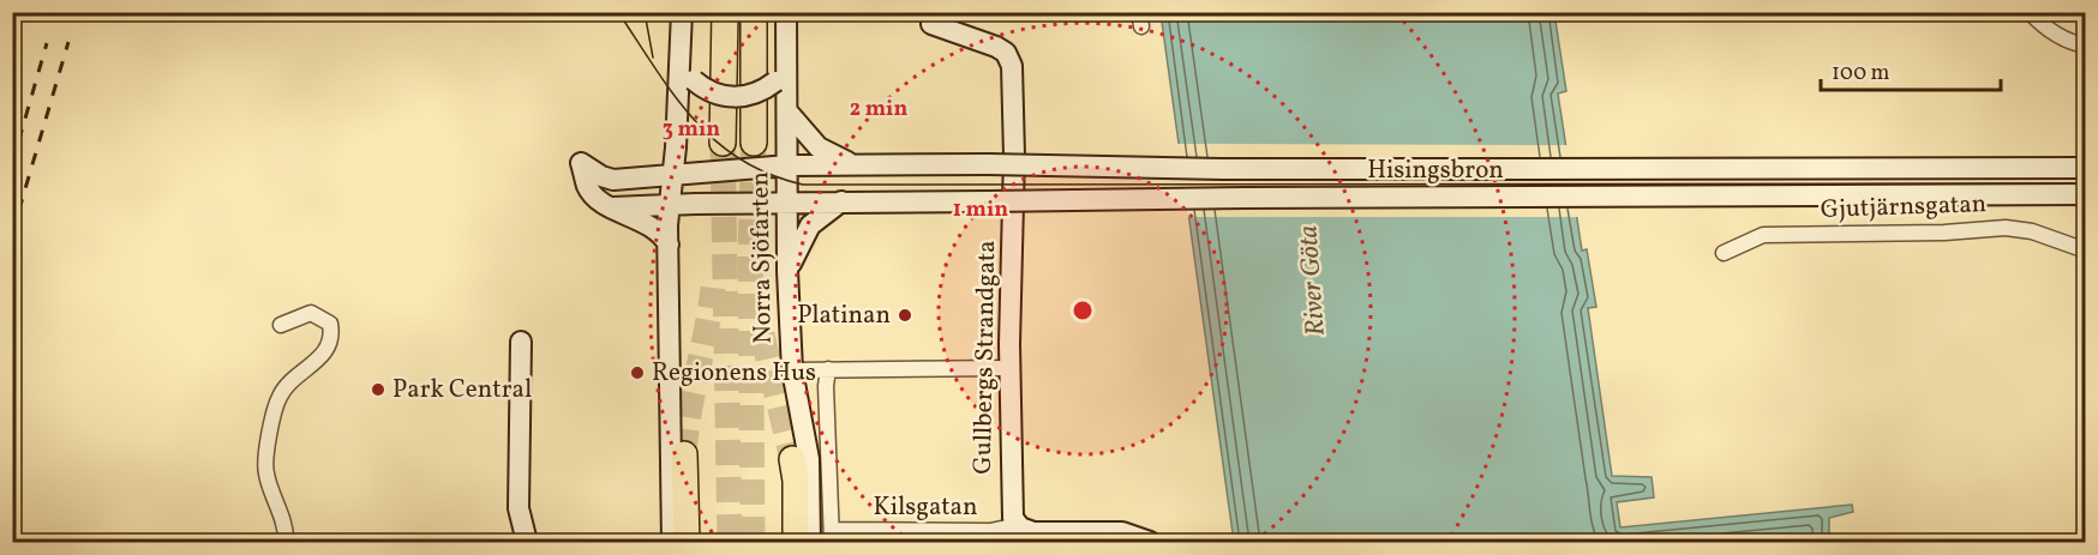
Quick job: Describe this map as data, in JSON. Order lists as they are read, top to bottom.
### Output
{
  "streets": {
    "main road": ["Hisingsbron", "Norra Sjöfarten", "Gullbergs Strandgata"],
    "street": ["Gjutjärnsgatan", "Kilsgatan"]
  },
  "crossings": [
    ["Hisingsbron", "Norra Sjöfarten"],
    ["Gullbergs Strandgata", "Kilsgatan"]
  ],
  "water": ["River Göta"],
  "places": ["Platinan", "Regionens Hus", "Park Central"],
  "scale_bar": "100 m",
  "rings": ["2 min", "3 min", "1 min"]
}
